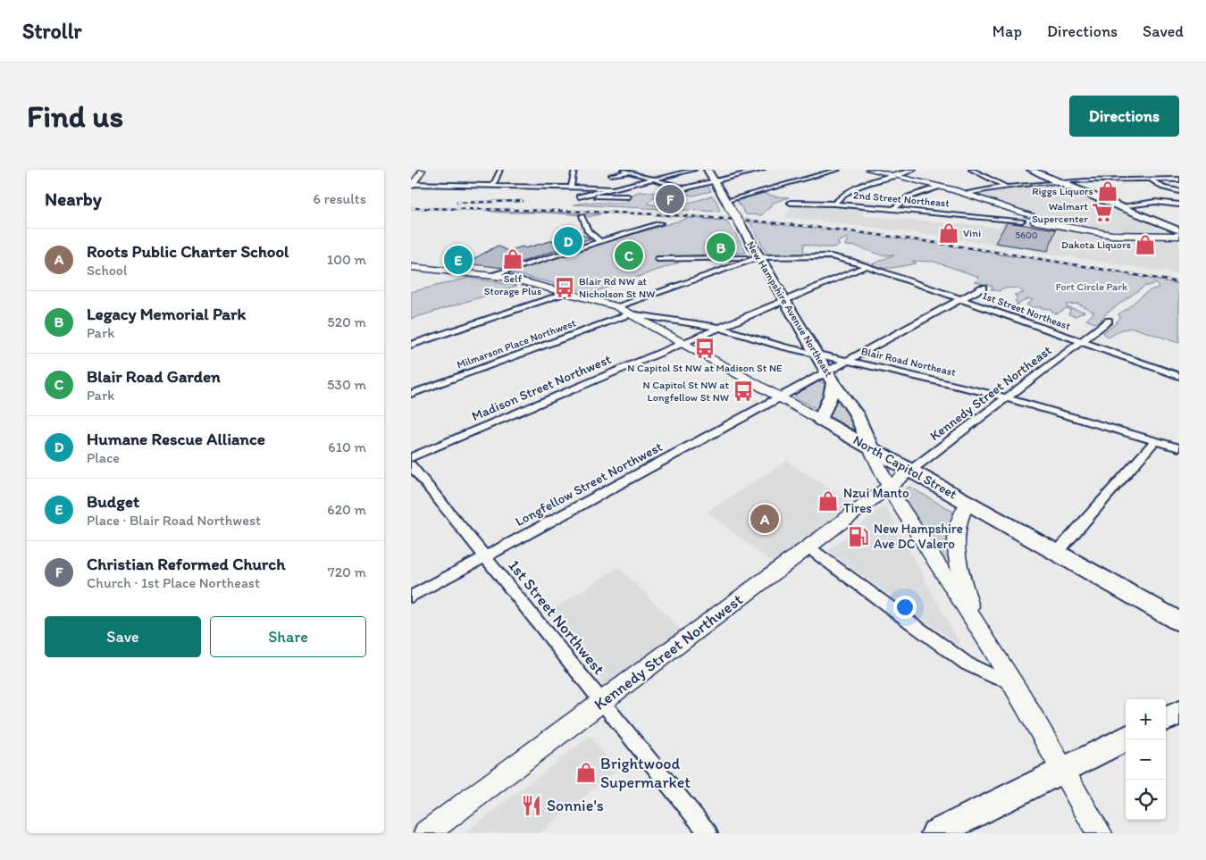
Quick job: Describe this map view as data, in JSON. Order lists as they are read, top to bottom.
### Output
{
  "streets": {
    "main road": ["New Hampshire Avenue Northeast", "North Capitol Street", "Kennedy Street Northwest"],
    "street": [
      "2nd Street Northeast",
      "1st Street Northeast",
      "Milmarson Place Northwest",
      "Blair Road Northeast",
      "Madison Street Northwest",
      "Kennedy Street Northeast",
      "Longfellow Street Northwest",
      "1st Street Northwest"
    ]
  },
  "crossings": [
    ["New Hampshire Avenue Northeast", "1st Street Northeast"],
    ["New Hampshire Avenue Northeast", "Blair Road Northeast"],
    ["New Hampshire Avenue Northeast", "Madison Street Northwest"],
    ["New Hampshire Avenue Northeast", "North Capitol Street"],
    ["New Hampshire Avenue Northeast", "Longfellow Street Northwest"],
    ["1st Street Northeast", "Madison Street Northwest"],
    ["1st Street Northeast", "Kennedy Street Northeast"],
    ["1st Street Northeast", "Longfellow Street Northwest"],
    ["Milmarson Place Northwest", "Blair Road Northeast"],
    ["Milmarson Place Northwest", "North Capitol Street"],
    ["Blair Road Northeast", "Madison Street Northwest"],
    ["Blair Road Northeast", "Kennedy Street Northeast"],
    ["Blair Road Northeast", "North Capitol Street"],
    ["Blair Road Northeast", "Longfellow Street Northwest"],
    ["Madison Street Northwest", "North Capitol Street"],
    ["Kennedy Street Northeast", "North Capitol Street"],
    ["Kennedy Street Northeast", "Kennedy Street Northwest"],
    ["North Capitol Street", "Longfellow Street Northwest"],
    ["North Capitol Street", "Kennedy Street Northwest"],
    ["Longfellow Street Northwest", "1st Street Northwest"],
    ["1st Street Northwest", "Kennedy Street Northwest"]
  ],
  "parks": ["Fort Circle Park"],
  "places": {
    "shop": [
      "Riggs Liquors",
      "Vini",
      "Dakota Liquors",
      "Self Storage Plus",
      "Nzui Manto Tires",
      "Brightwood Supermarket"
    ],
    "supermarket": ["Walmart Supercenter"],
    "bus stop": ["Blair Rd NW at Nicholson St NW", "N Capitol St NW at Madison St NE", "N Capitol St NW at Longfellow St NW"],
    "fuel station": ["New Hampshire Ave DC Valero"],
    "restaurant": ["Sonnie's"]
  },
  "house_numbers": ["5600"],
  "page": {
    "header": "Strollr",
    "nav": ["Map", "Directions", "Saved"],
    "buttons": [
      "Directions",
      ["Save", "Share"]
    ],
    "title": "Find us",
    "heading": ["Nearby", "6 results"],
    "pins": [
      "F",
      "D",
      "B",
      "C",
      "E",
      "A"
    ],
    "list": [
      {
        "mark": "A",
        "name": "Roots Public Charter School",
        "note": "School",
        "value": "100 m"
      },
      {
        "mark": "B",
        "name": "Legacy Memorial Park",
        "note": "Park",
        "value": "520 m"
      },
      {
        "mark": "C",
        "name": "Blair Road Garden",
        "note": "Park",
        "value": "530 m"
      },
      {
        "mark": "D",
        "name": "Humane Rescue Alliance",
        "note": "Place",
        "value": "610 m"
      },
      {
        "mark": "E",
        "name": "Budget",
        "note": "Place · Blair Road Northwest",
        "value": "620 m"
      },
      {
        "mark": "F",
        "name": "Christian Reformed Church",
        "note": "Church · 1st Place Northeast",
        "value": "720 m"
      }
    ],
    "map_buttons": ["+", "−"]
  }
}
